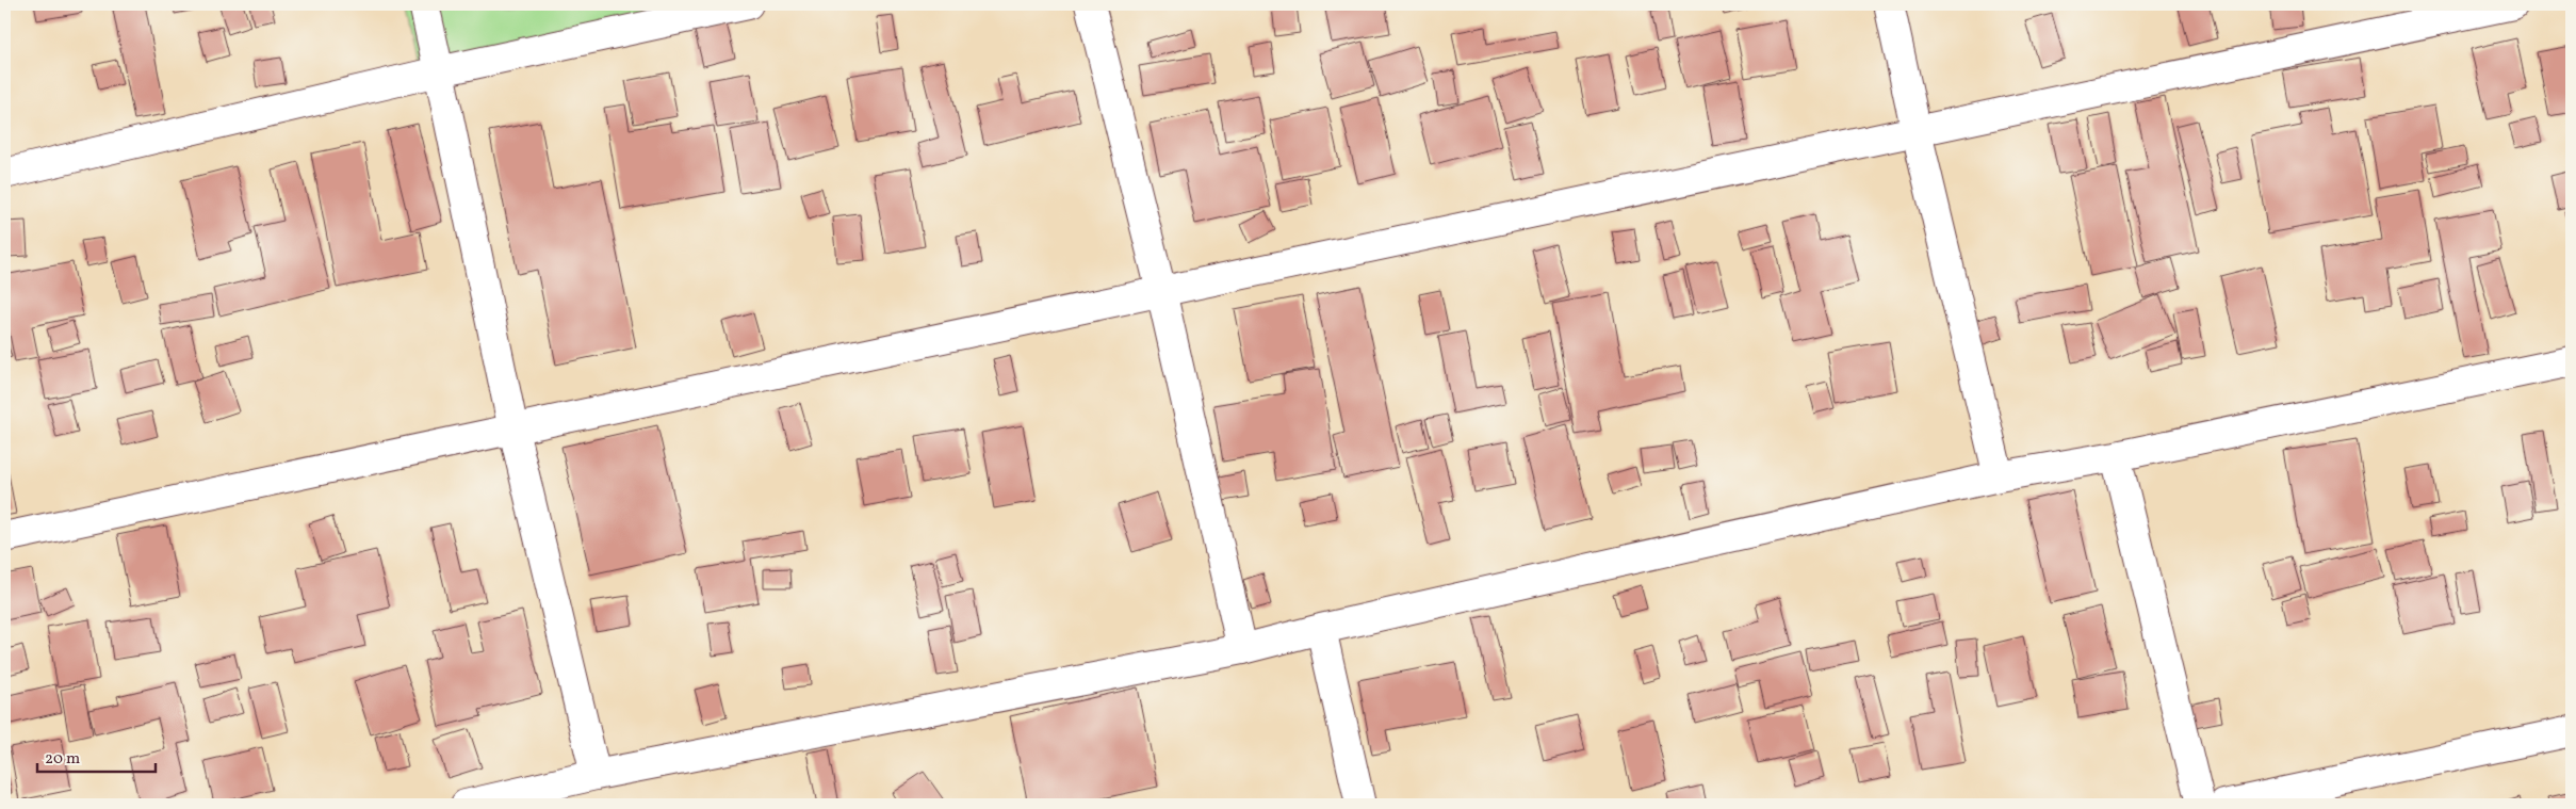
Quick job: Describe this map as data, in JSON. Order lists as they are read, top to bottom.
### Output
{
  "scale_bar": "20 m"
}
